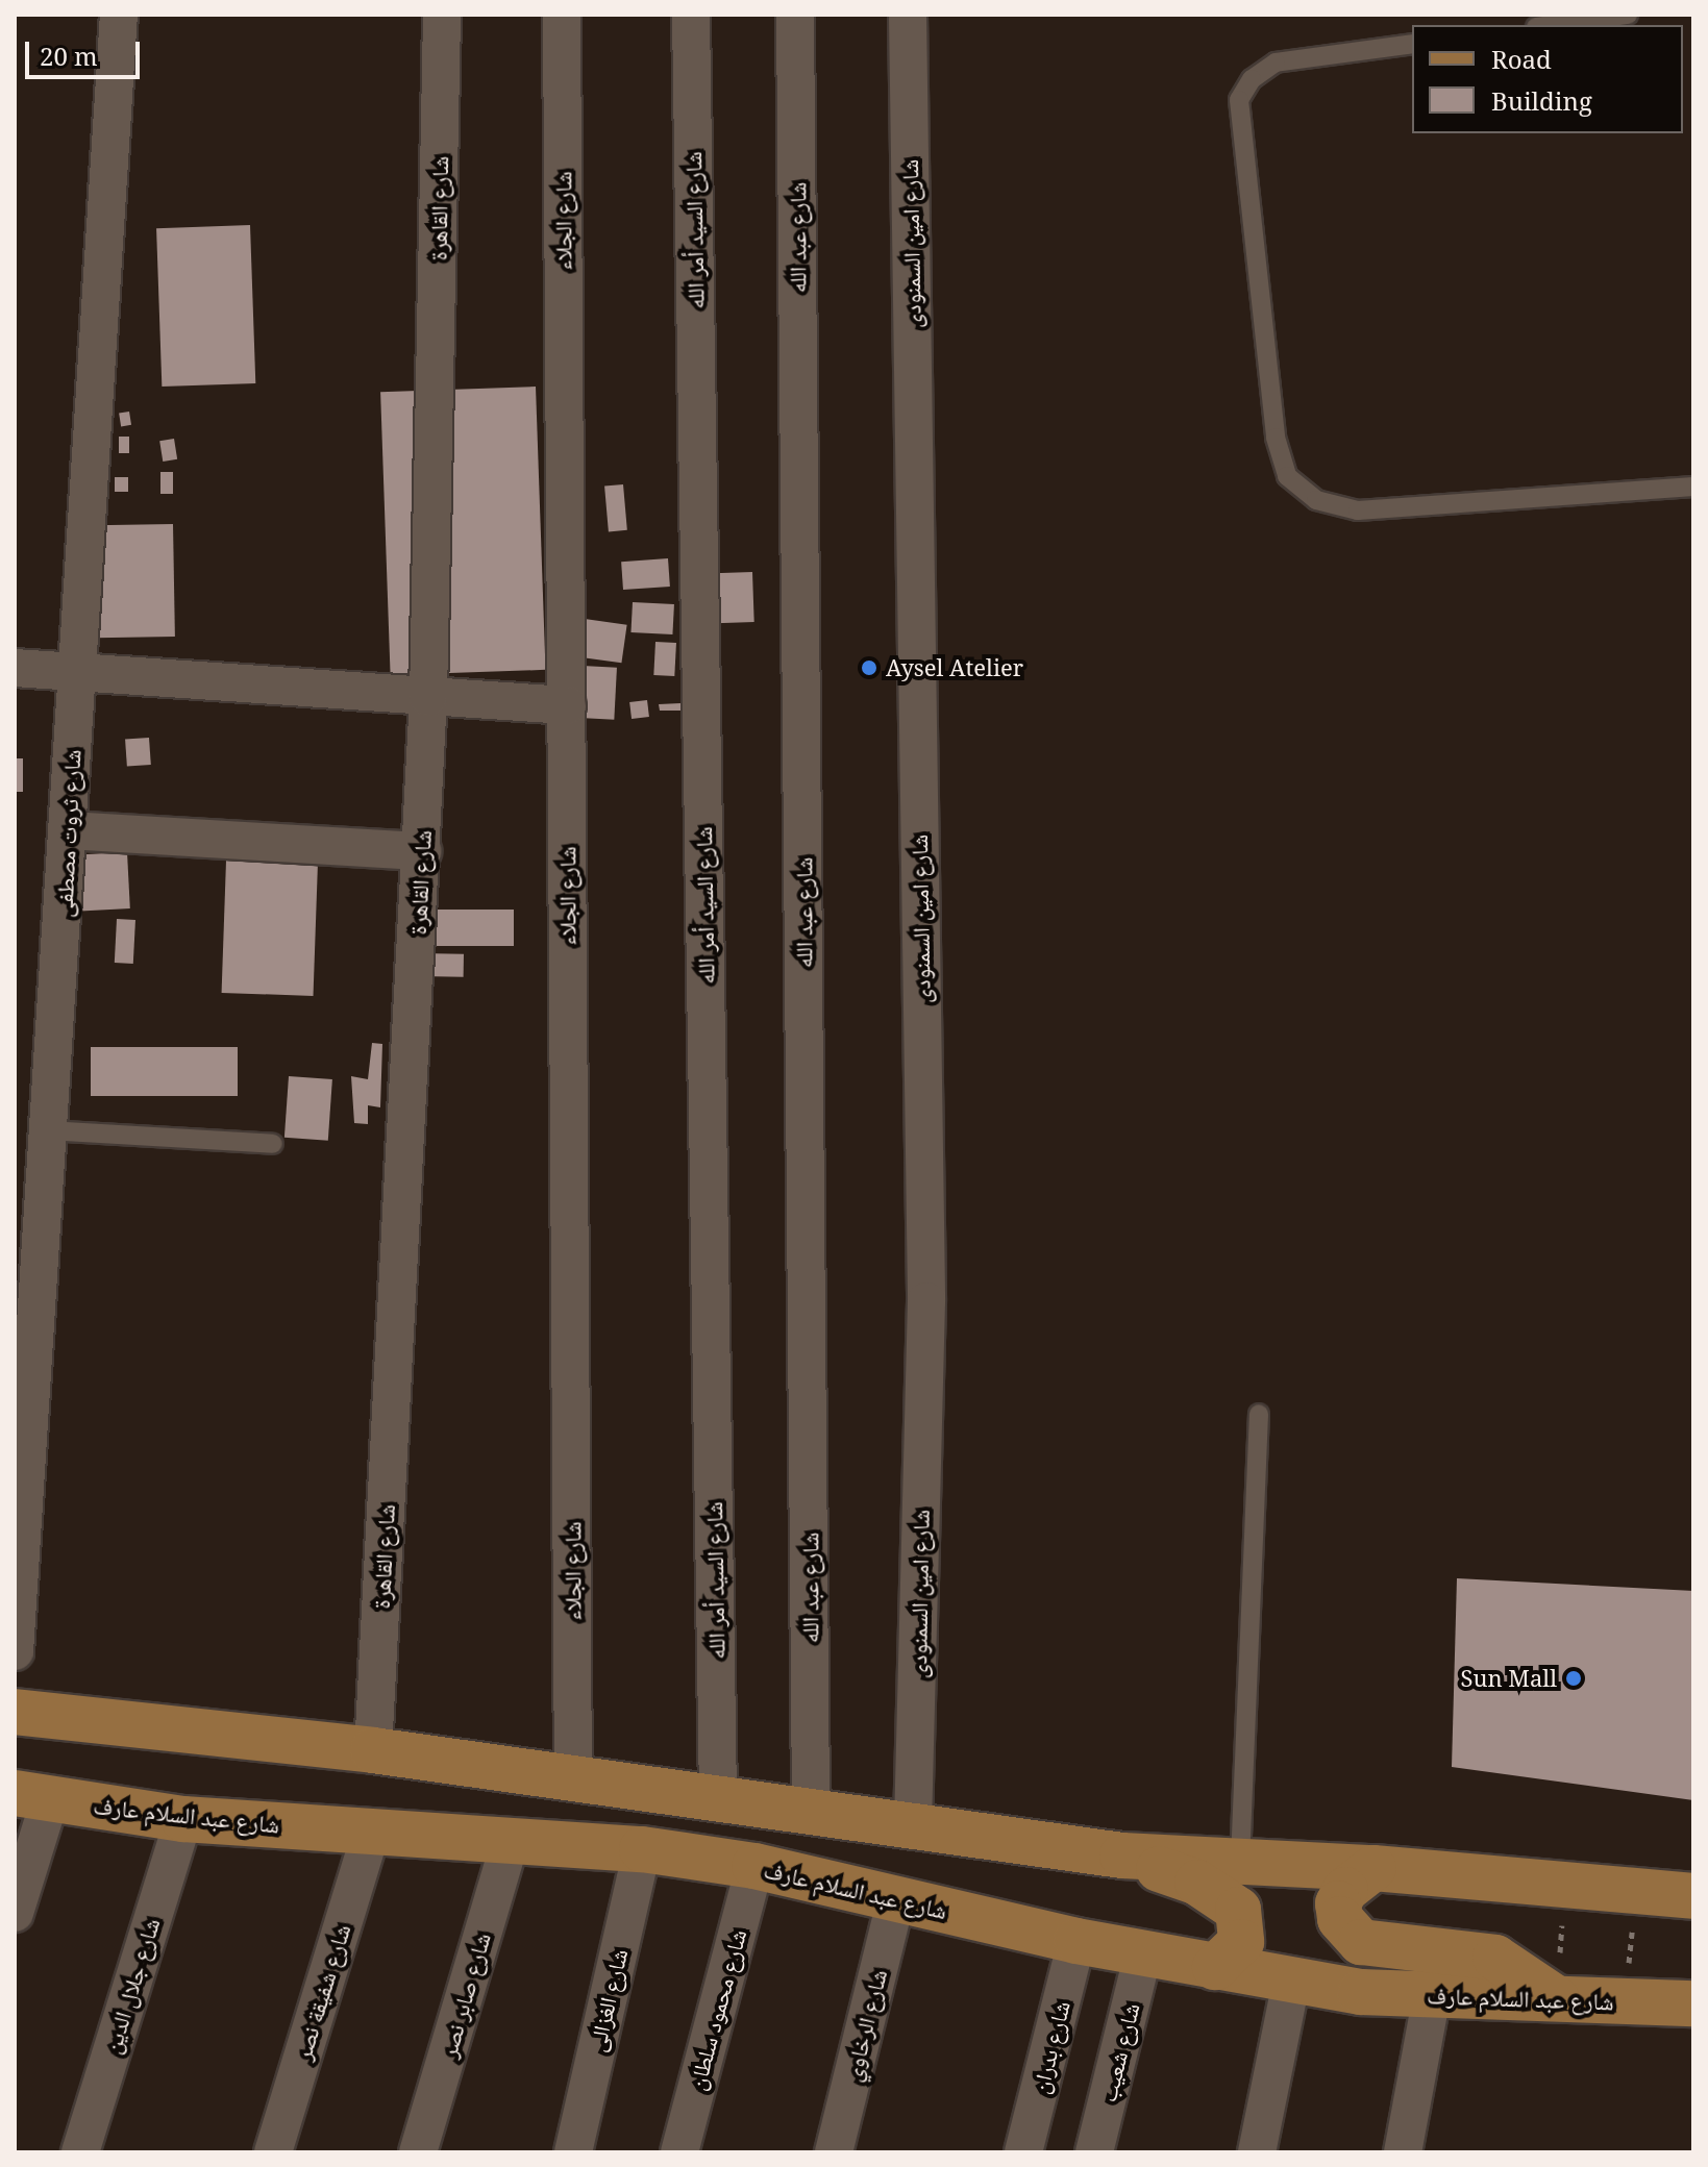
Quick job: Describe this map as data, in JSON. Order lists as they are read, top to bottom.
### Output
{
  "streets": {
    "main road": ["شارع عبد السلام عارف"],
    "street": [
      "شارع القاهرة",
      "شارع الجلاء",
      "شارع السيد أمر الله",
      "شارع عبد الله",
      "شارع امين السمنودى",
      "شارع ثروت مصطفى",
      "شارع جلال الدين",
      "شارع شفيقة نصر",
      "شارع صابر نصر",
      "شارع الغزالى",
      "شارع محمود سلطان",
      "شارع الرخاوي",
      "شارع بدران",
      "شارع شعيب"
    ]
  },
  "crossings": [
    ["شارع عبد السلام عارف", "شارع جلال الدين"],
    ["شارع عبد السلام عارف", "شارع شفيقة نصر"],
    ["شارع عبد السلام عارف", "شارع صابر نصر"],
    ["شارع عبد السلام عارف", "شارع الغزالى"],
    ["شارع عبد السلام عارف", "شارع محمود سلطان"],
    ["شارع عبد السلام عارف", "شارع الرخاوي"],
    ["شارع عبد السلام عارف", "شارع بدران"],
    ["شارع عبد السلام عارف", "شارع شعيب"]
  ],
  "places": ["Aysel Atelier", "Sun Mall"],
  "legend": ["Road", "Building"],
  "scale_bar": "20 m"
}
